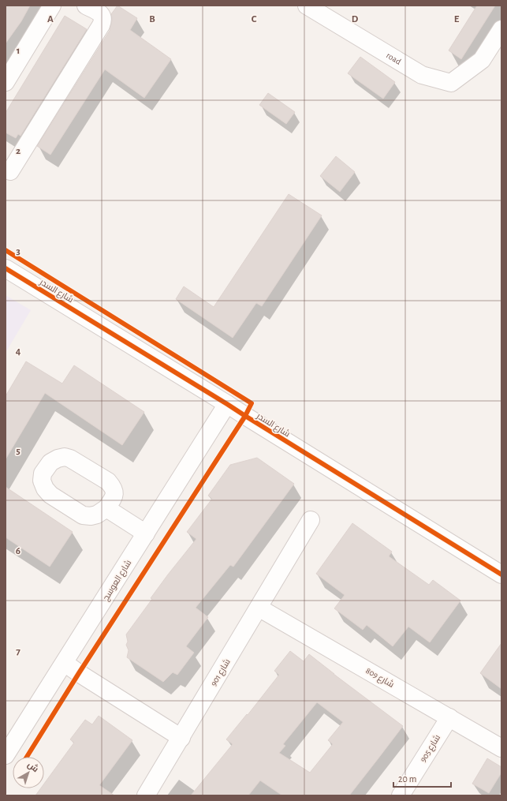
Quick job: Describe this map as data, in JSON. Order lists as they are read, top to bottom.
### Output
{
  "streets": {
    "street": [
      "road",
      "شارع السدر",
      "شارع العوسج",
      "شارع 901",
      "شارع 809",
      "شارع 905"
    ]
  },
  "crossings": [
    ["شارع السدر", "شارع العوسج"],
    ["شارع 901", "شارع 809"],
    ["شارع 809", "شارع 905"]
  ],
  "scale_bar": "20 m",
  "north": "top right",
  "grid": {
    "columns": [
      "A",
      "B",
      "C",
      "D",
      "E"
    ],
    "rows": [
      "1",
      "2",
      "3",
      "4",
      "5",
      "6",
      "7"
    ]
  }
}
